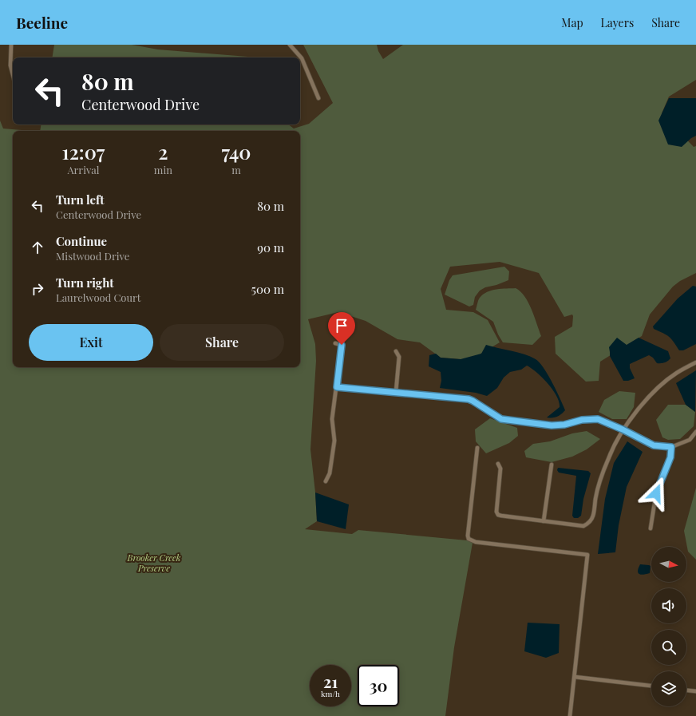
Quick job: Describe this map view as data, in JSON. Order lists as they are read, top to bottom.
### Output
{
  "parks": ["Brooker Creek Preserve"],
  "north": "right",
  "page": {
    "header": "Beeline",
    "nav": ["Map", "Layers", "Share"],
    "turn": ["80 m", "Centerwood Drive"],
    "eta": [
      "12:07",
      "Arrival",
      "2",
      "min",
      "740",
      "m"
    ],
    "list": [
      {
        "name": "Turn left",
        "note": "Centerwood Drive",
        "value": "80 m"
      },
      {
        "name": "Continue",
        "note": "Mistwood Drive",
        "value": "90 m"
      },
      {
        "name": "Turn right",
        "note": "Laurelwood Court",
        "value": "500 m"
      }
    ],
    "buttons": ["Exit", "Share"],
    "speed": "21 km/h",
    "limit": "30"
  }
}
